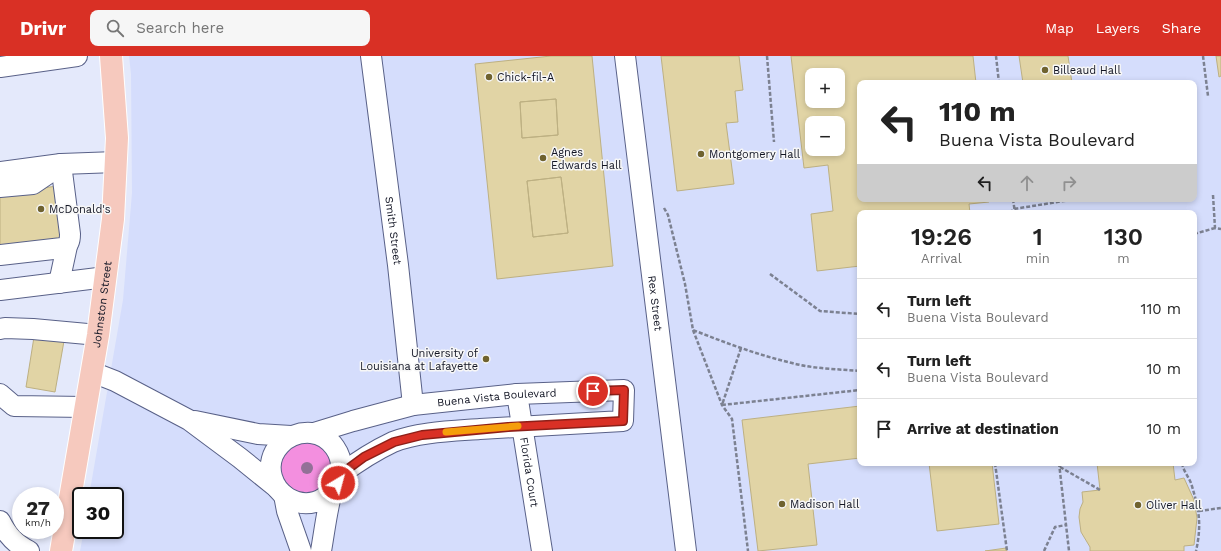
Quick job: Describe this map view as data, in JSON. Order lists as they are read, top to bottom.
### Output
{
  "streets": {
    "main road": ["Johnston Street"],
    "street": [
      "Smith Street",
      "Rex Street",
      "Buena Vista Boulevard",
      "Florida Court"
    ]
  },
  "crossings": [
    ["Smith Street", "Buena Vista Boulevard"],
    ["Johnston Street", "Buena Vista Boulevard"],
    ["Buena Vista Boulevard", "Florida Court"]
  ],
  "places": [
    "Billeaud Hall",
    "Chick-fil-A",
    "Montgomery Hall",
    "Agnes Edwards Hall",
    "McDonald's",
    "University of Louisiana at Lafayette",
    "Madison Hall",
    "Oliver Hall"
  ],
  "page": {
    "header": "Drivr",
    "search": "Search here",
    "nav": ["Map", "Layers", "Share"],
    "map_buttons": ["+", "−"],
    "turn": ["110 m", "Buena Vista Boulevard"],
    "eta": [
      "19:26",
      "Arrival",
      "1",
      "min",
      "130",
      "m"
    ],
    "list": [
      {
        "name": "Turn left",
        "note": "Buena Vista Boulevard",
        "value": "110 m"
      },
      {
        "name": "Turn left",
        "note": "Buena Vista Boulevard",
        "value": "10 m"
      },
      {
        "name": "Arrive at destination",
        "value": "10 m"
      }
    ],
    "speed": "27 km/h",
    "limit": "30"
  }
}
